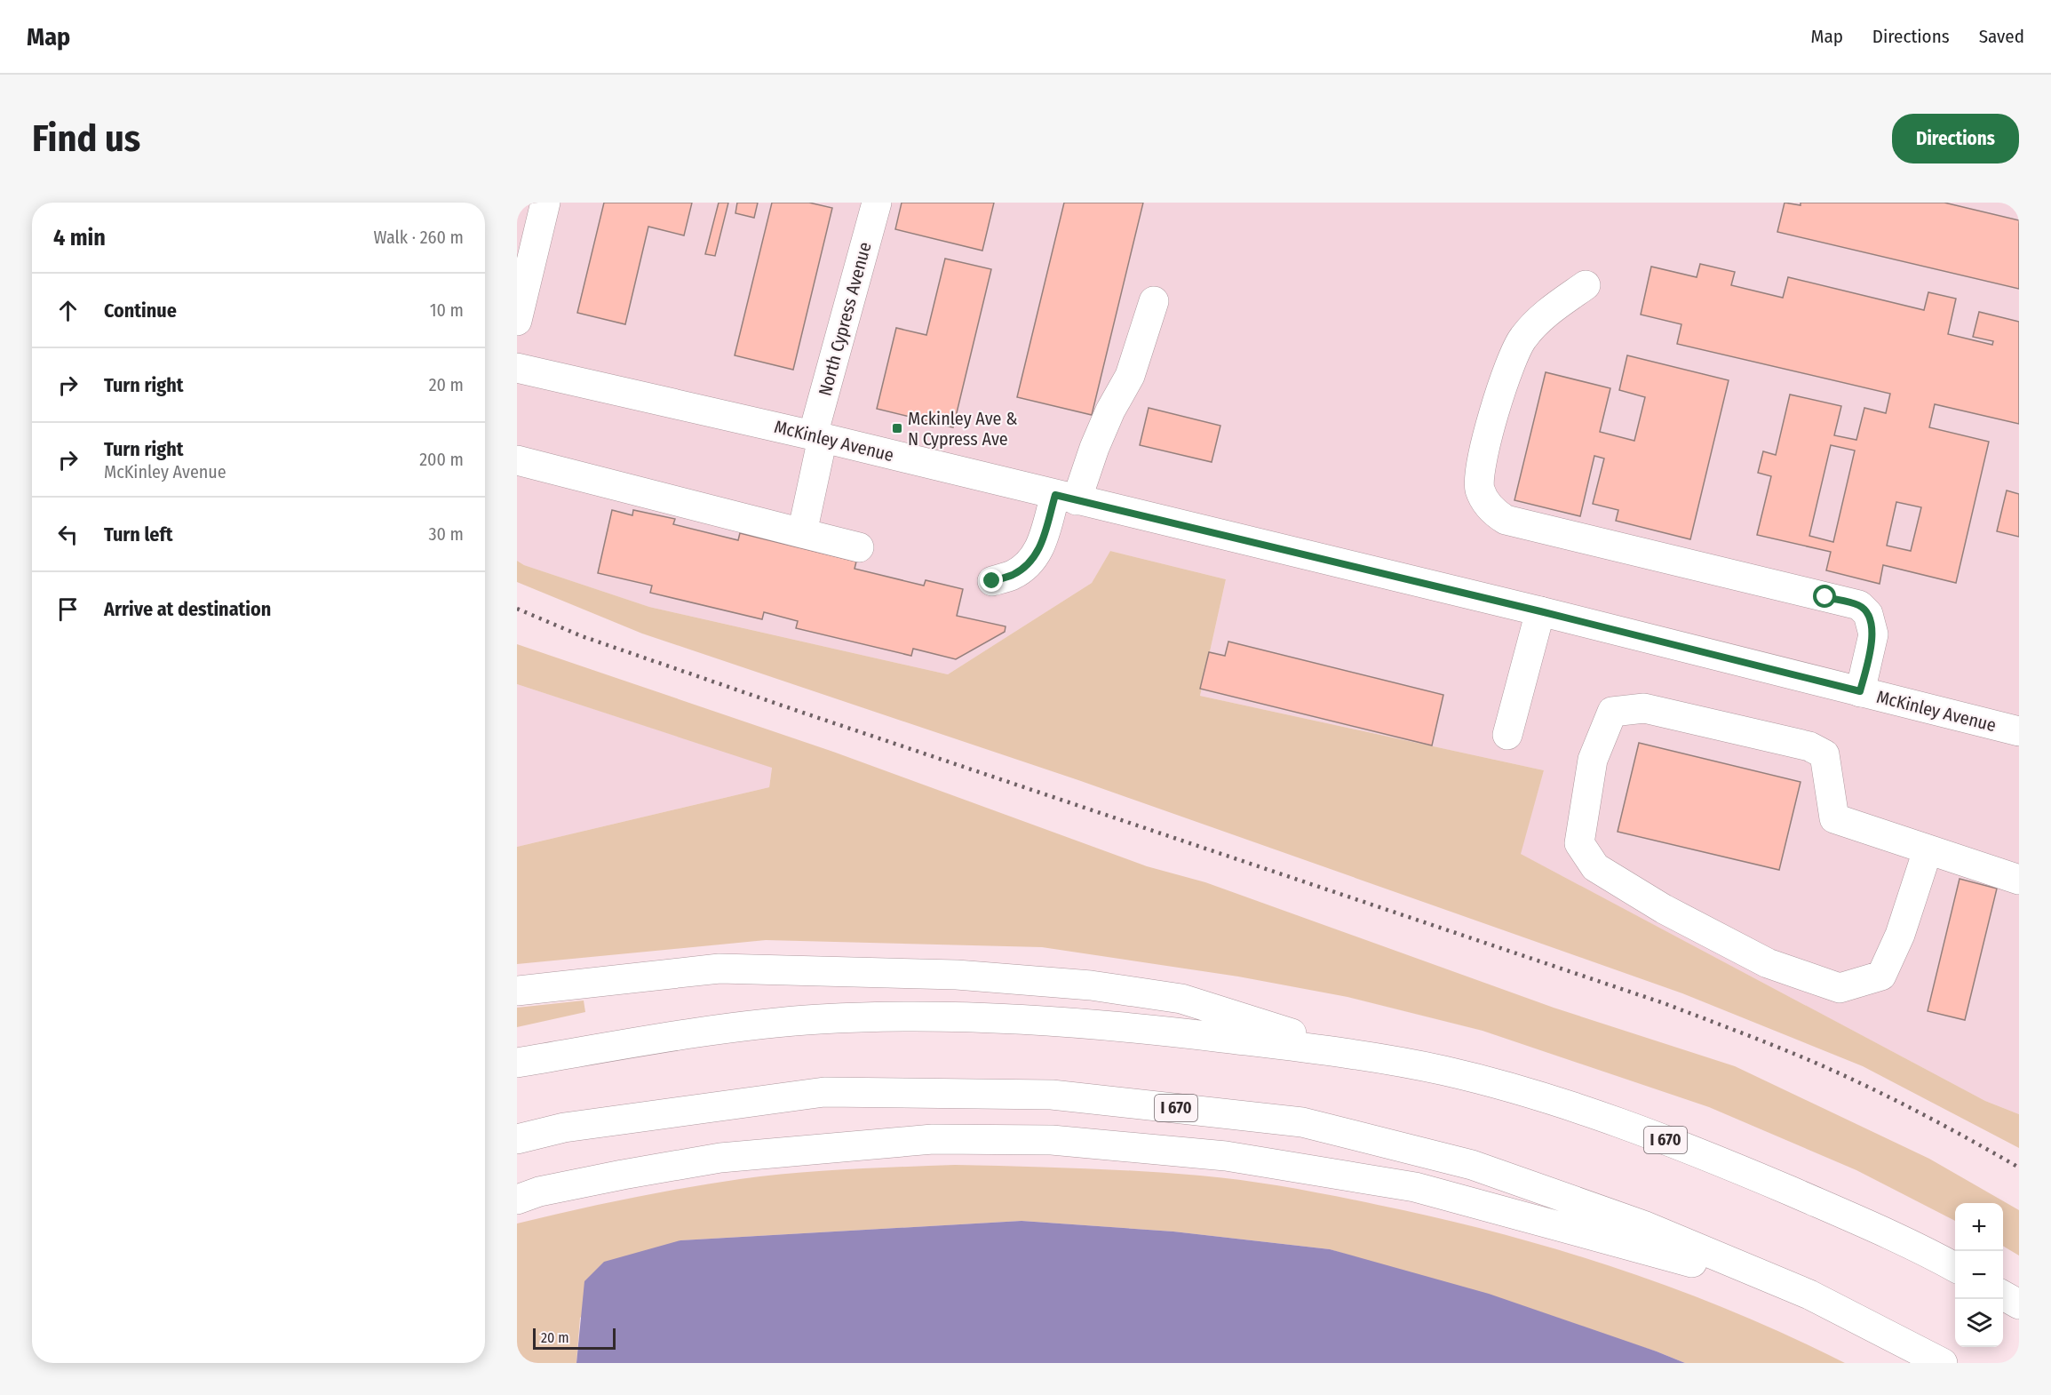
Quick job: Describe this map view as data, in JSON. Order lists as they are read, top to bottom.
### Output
{
  "streets": {
    "main road": ["North Cypress Avenue", "McKinley Avenue", "I 670"]
  },
  "crossings": [
    ["North Cypress Avenue", "McKinley Avenue"]
  ],
  "places": {
    "transit": ["Mckinley Ave & N Cypress Ave"]
  },
  "scale_bar": "20 m",
  "page": {
    "header": "Map",
    "nav": ["Map", "Directions", "Saved"],
    "buttons": "Directions",
    "title": "Find us",
    "heading": ["4 min", "Walk · 260 m"],
    "list": [
      ["Continue", "10 m"],
      ["Turn right", "20 m"],
      ["Turn right", "McKinley Avenue", "200 m"],
      ["Turn left", "30 m"],
      "Arrive at destination"
    ],
    "map_buttons": ["+", "−"],
    "scale": "20 m"
  }
}
